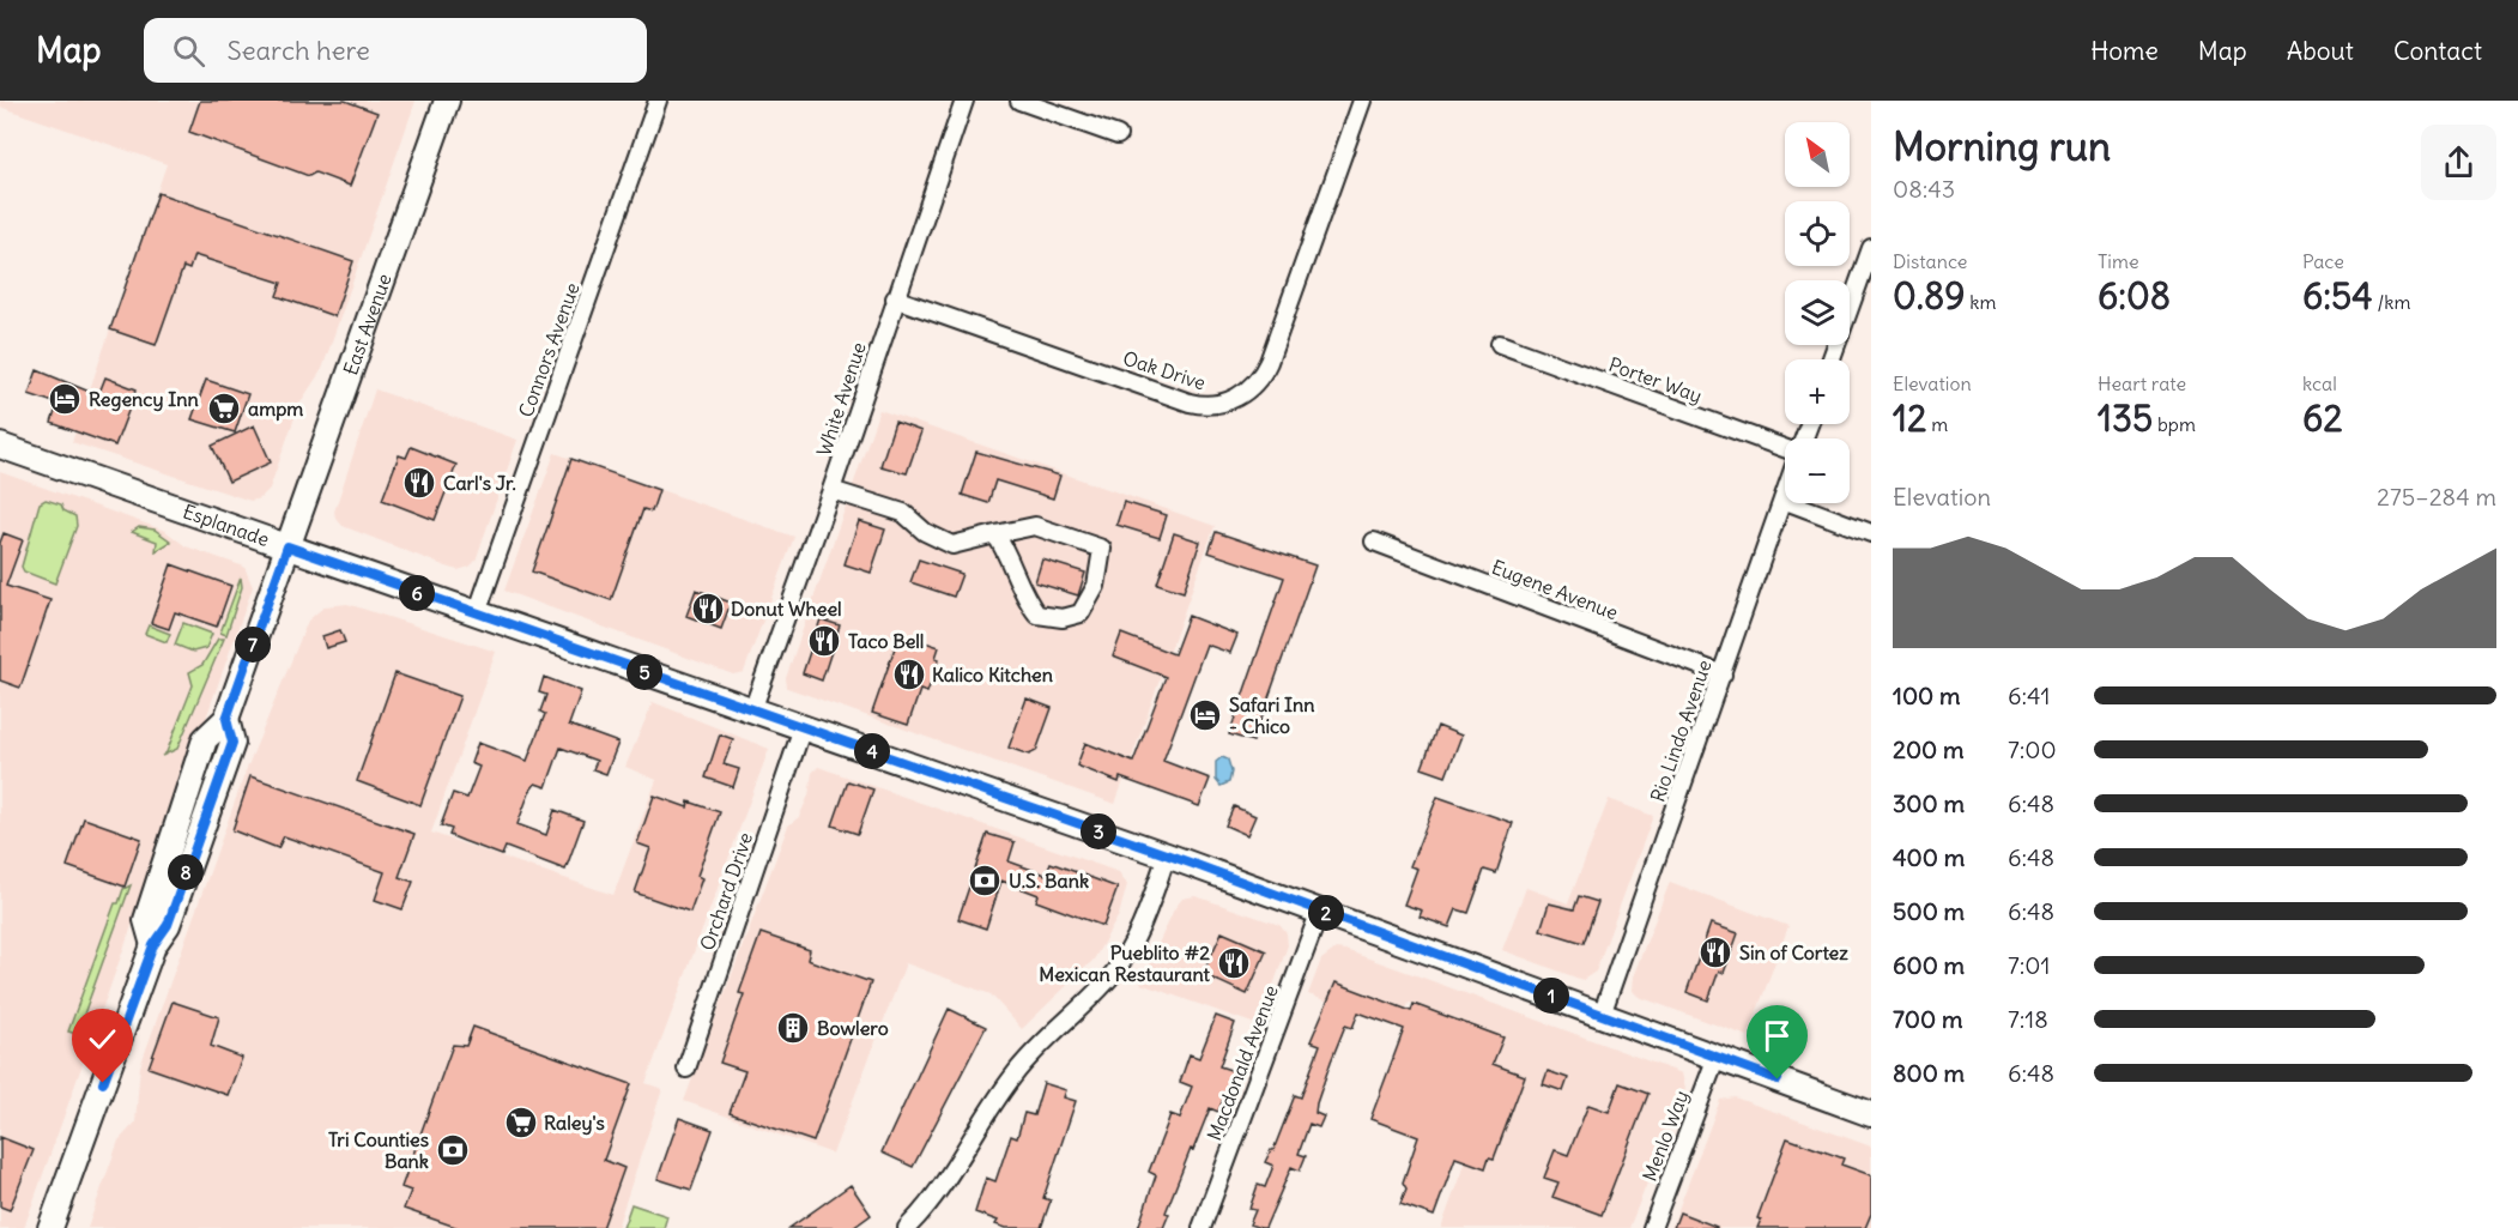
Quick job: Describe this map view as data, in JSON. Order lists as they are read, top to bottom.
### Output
{
  "streets": {
    "main road": ["East Avenue", "Esplanade"],
    "street": [
      "Connors Avenue",
      "Oak Drive",
      "Porter Way",
      "White Avenue",
      "Eugene Avenue",
      "Rio Lindo Avenue",
      "Orchard Drive",
      "Macdonald Avenue",
      "Menlo Way"
    ]
  },
  "crossings": [
    ["East Avenue", "Esplanade"],
    ["Connors Avenue", "Esplanade"],
    ["Oak Drive", "White Avenue"],
    ["White Avenue", "Esplanade"],
    ["Esplanade", "Rio Lindo Avenue"],
    ["Esplanade", "Orchard Drive"],
    ["Esplanade", "Macdonald Avenue"],
    ["Esplanade", "Menlo Way"],
    ["Eugene Avenue", "Rio Lindo Avenue"]
  ],
  "places": {
    "hotel": ["Regency Inn", "Safari Inn - Chico"],
    "supermarket": ["ampm", "Raley's"],
    "restaurant": [
      "Carl's Jr.",
      "Donut Wheel",
      "Taco Bell",
      "Kalico Kitchen",
      "Sin of Cortez",
      "Pueblito #2 Mexican Restaurant"
    ],
    "bank": ["U.S. Bank", "Tri Counties Bank"],
    "building": ["Bowlero"]
  },
  "north": "top left",
  "page": {
    "header": "Map",
    "search": "Search here",
    "nav": [
      "Home",
      "Map",
      "About",
      "Contact"
    ],
    "heading": ["Morning run", "08:43"],
    "map_buttons": ["+", "−"],
    "stats": [
      ["Distance", "0.89 km"],
      ["Time", "6:08"],
      ["Pace", "6:54 /km"],
      ["Elevation", "12 m"],
      ["Heart rate", "135 bpm"],
      ["kcal", "62"]
    ],
    "chart": ["Elevation", "275–284 m"],
    "pins": [
      "6",
      "7",
      "5",
      "4",
      "3",
      "8",
      "2",
      "1"
    ],
    "list": [
      {
        "name": "100 m",
        "note": "6:41"
      },
      {
        "name": "200 m",
        "note": "7:00"
      },
      {
        "name": "300 m",
        "note": "6:48"
      },
      {
        "name": "400 m",
        "note": "6:48"
      },
      {
        "name": "500 m",
        "note": "6:48"
      },
      {
        "name": "600 m",
        "note": "7:01"
      },
      {
        "name": "700 m",
        "note": "7:18"
      },
      {
        "name": "800 m",
        "note": "6:48"
      }
    ]
  }
}
